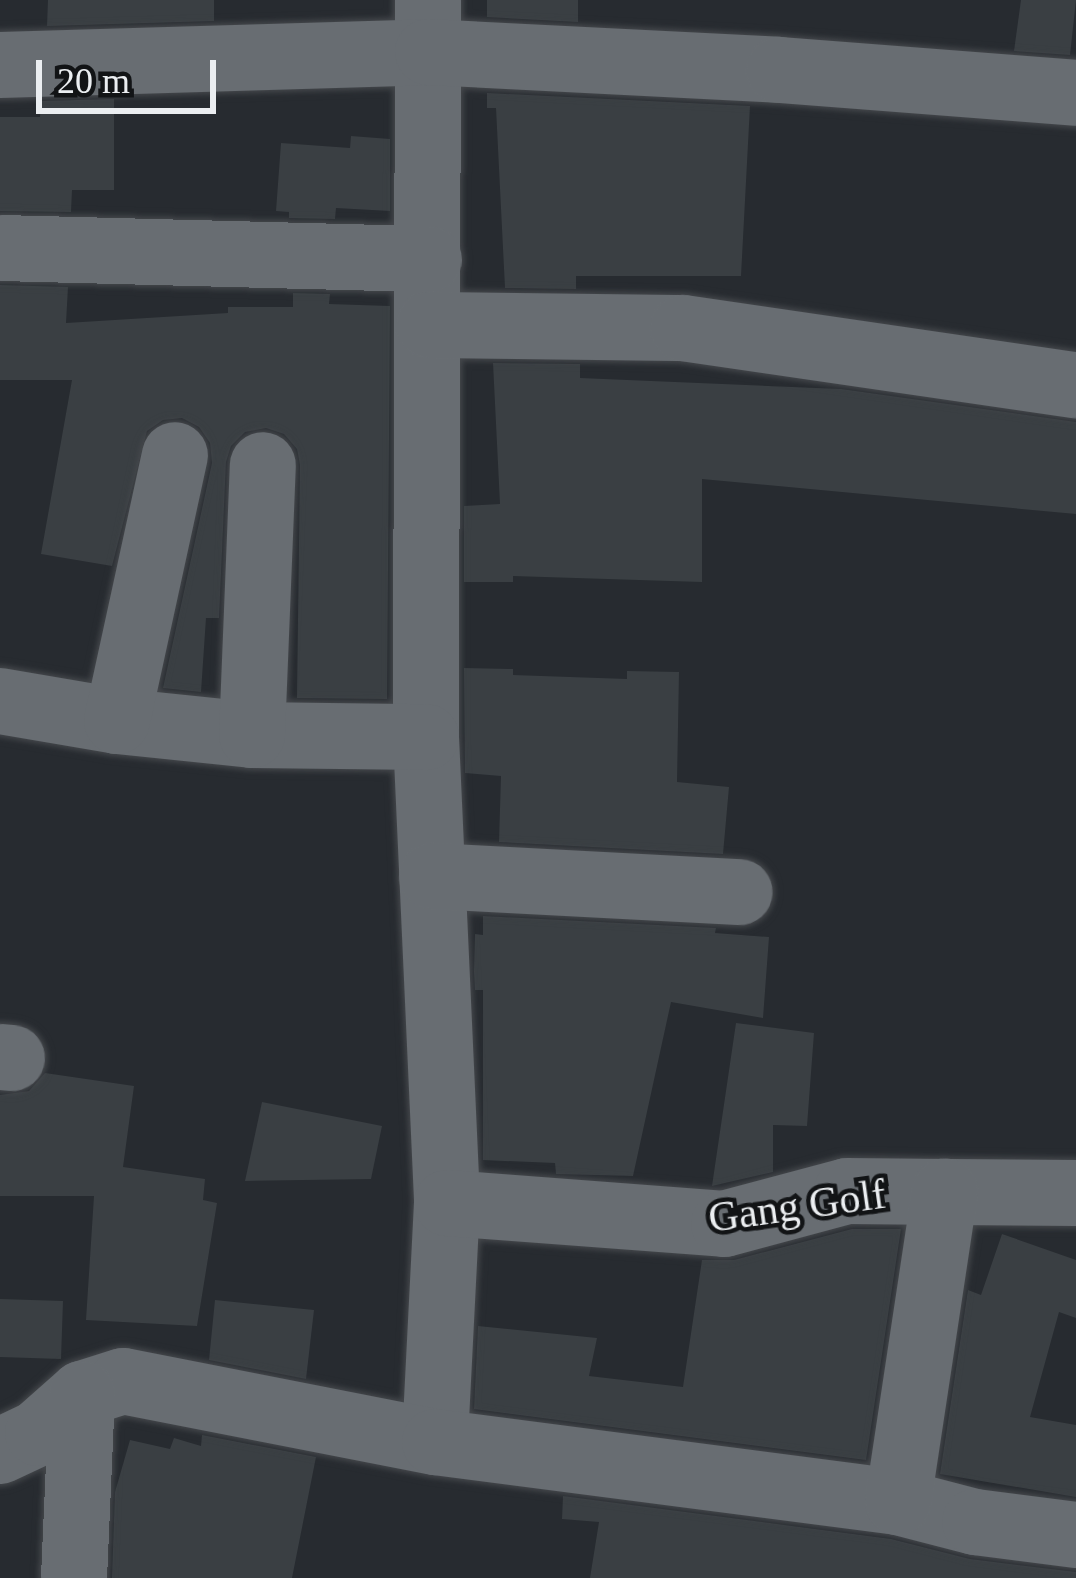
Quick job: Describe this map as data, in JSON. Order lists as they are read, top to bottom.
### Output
{
  "streets": {
    "street": ["Gang Golf"]
  },
  "scale_bar": "20 m"
}
